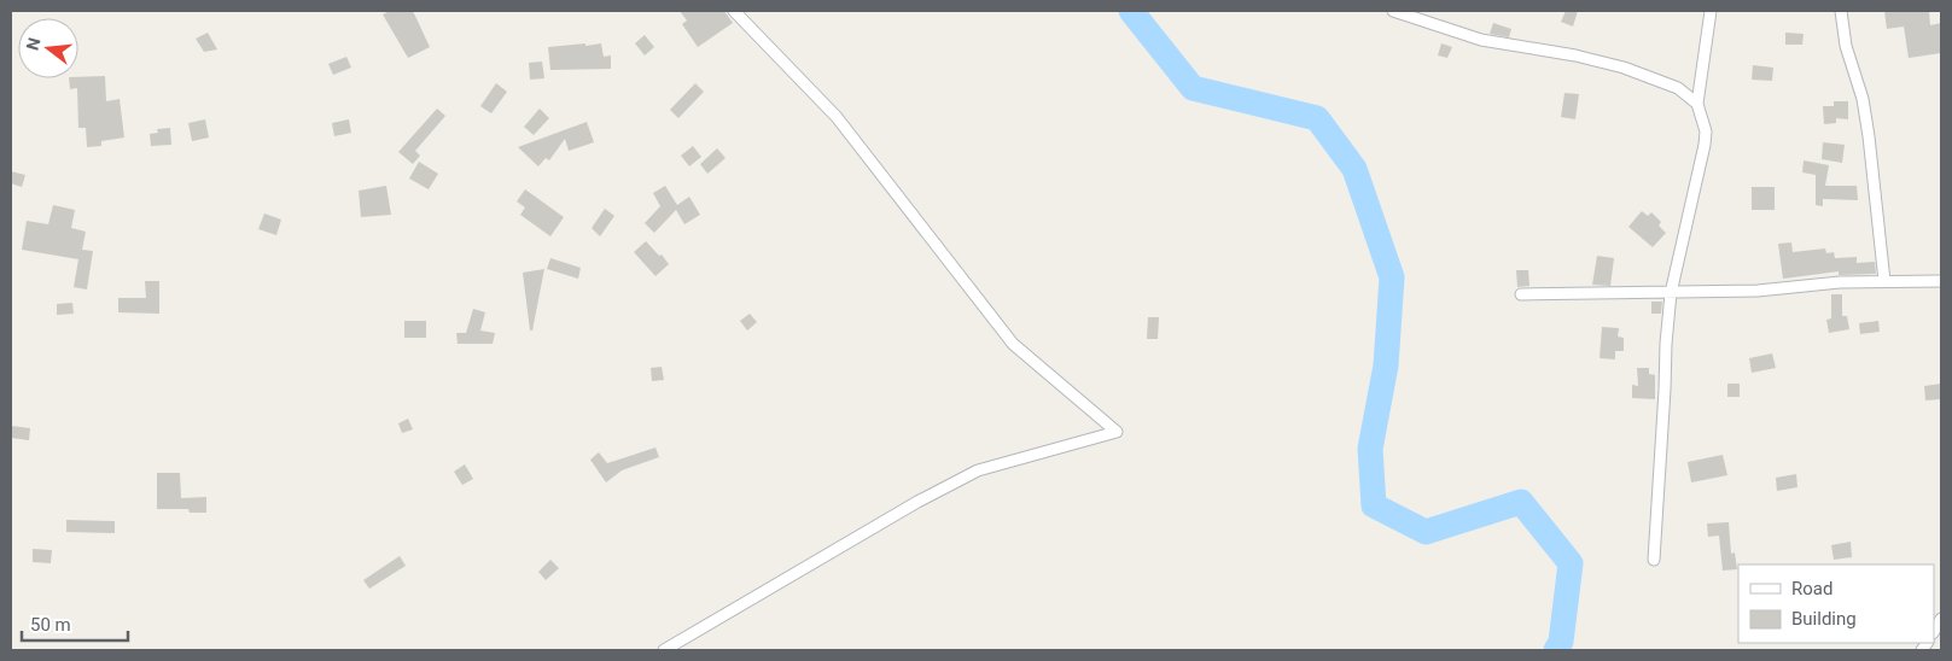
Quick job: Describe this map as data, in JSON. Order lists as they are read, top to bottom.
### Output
{
  "legend": ["Road", "Building"],
  "scale_bar": "50 m",
  "north": "left"
}
